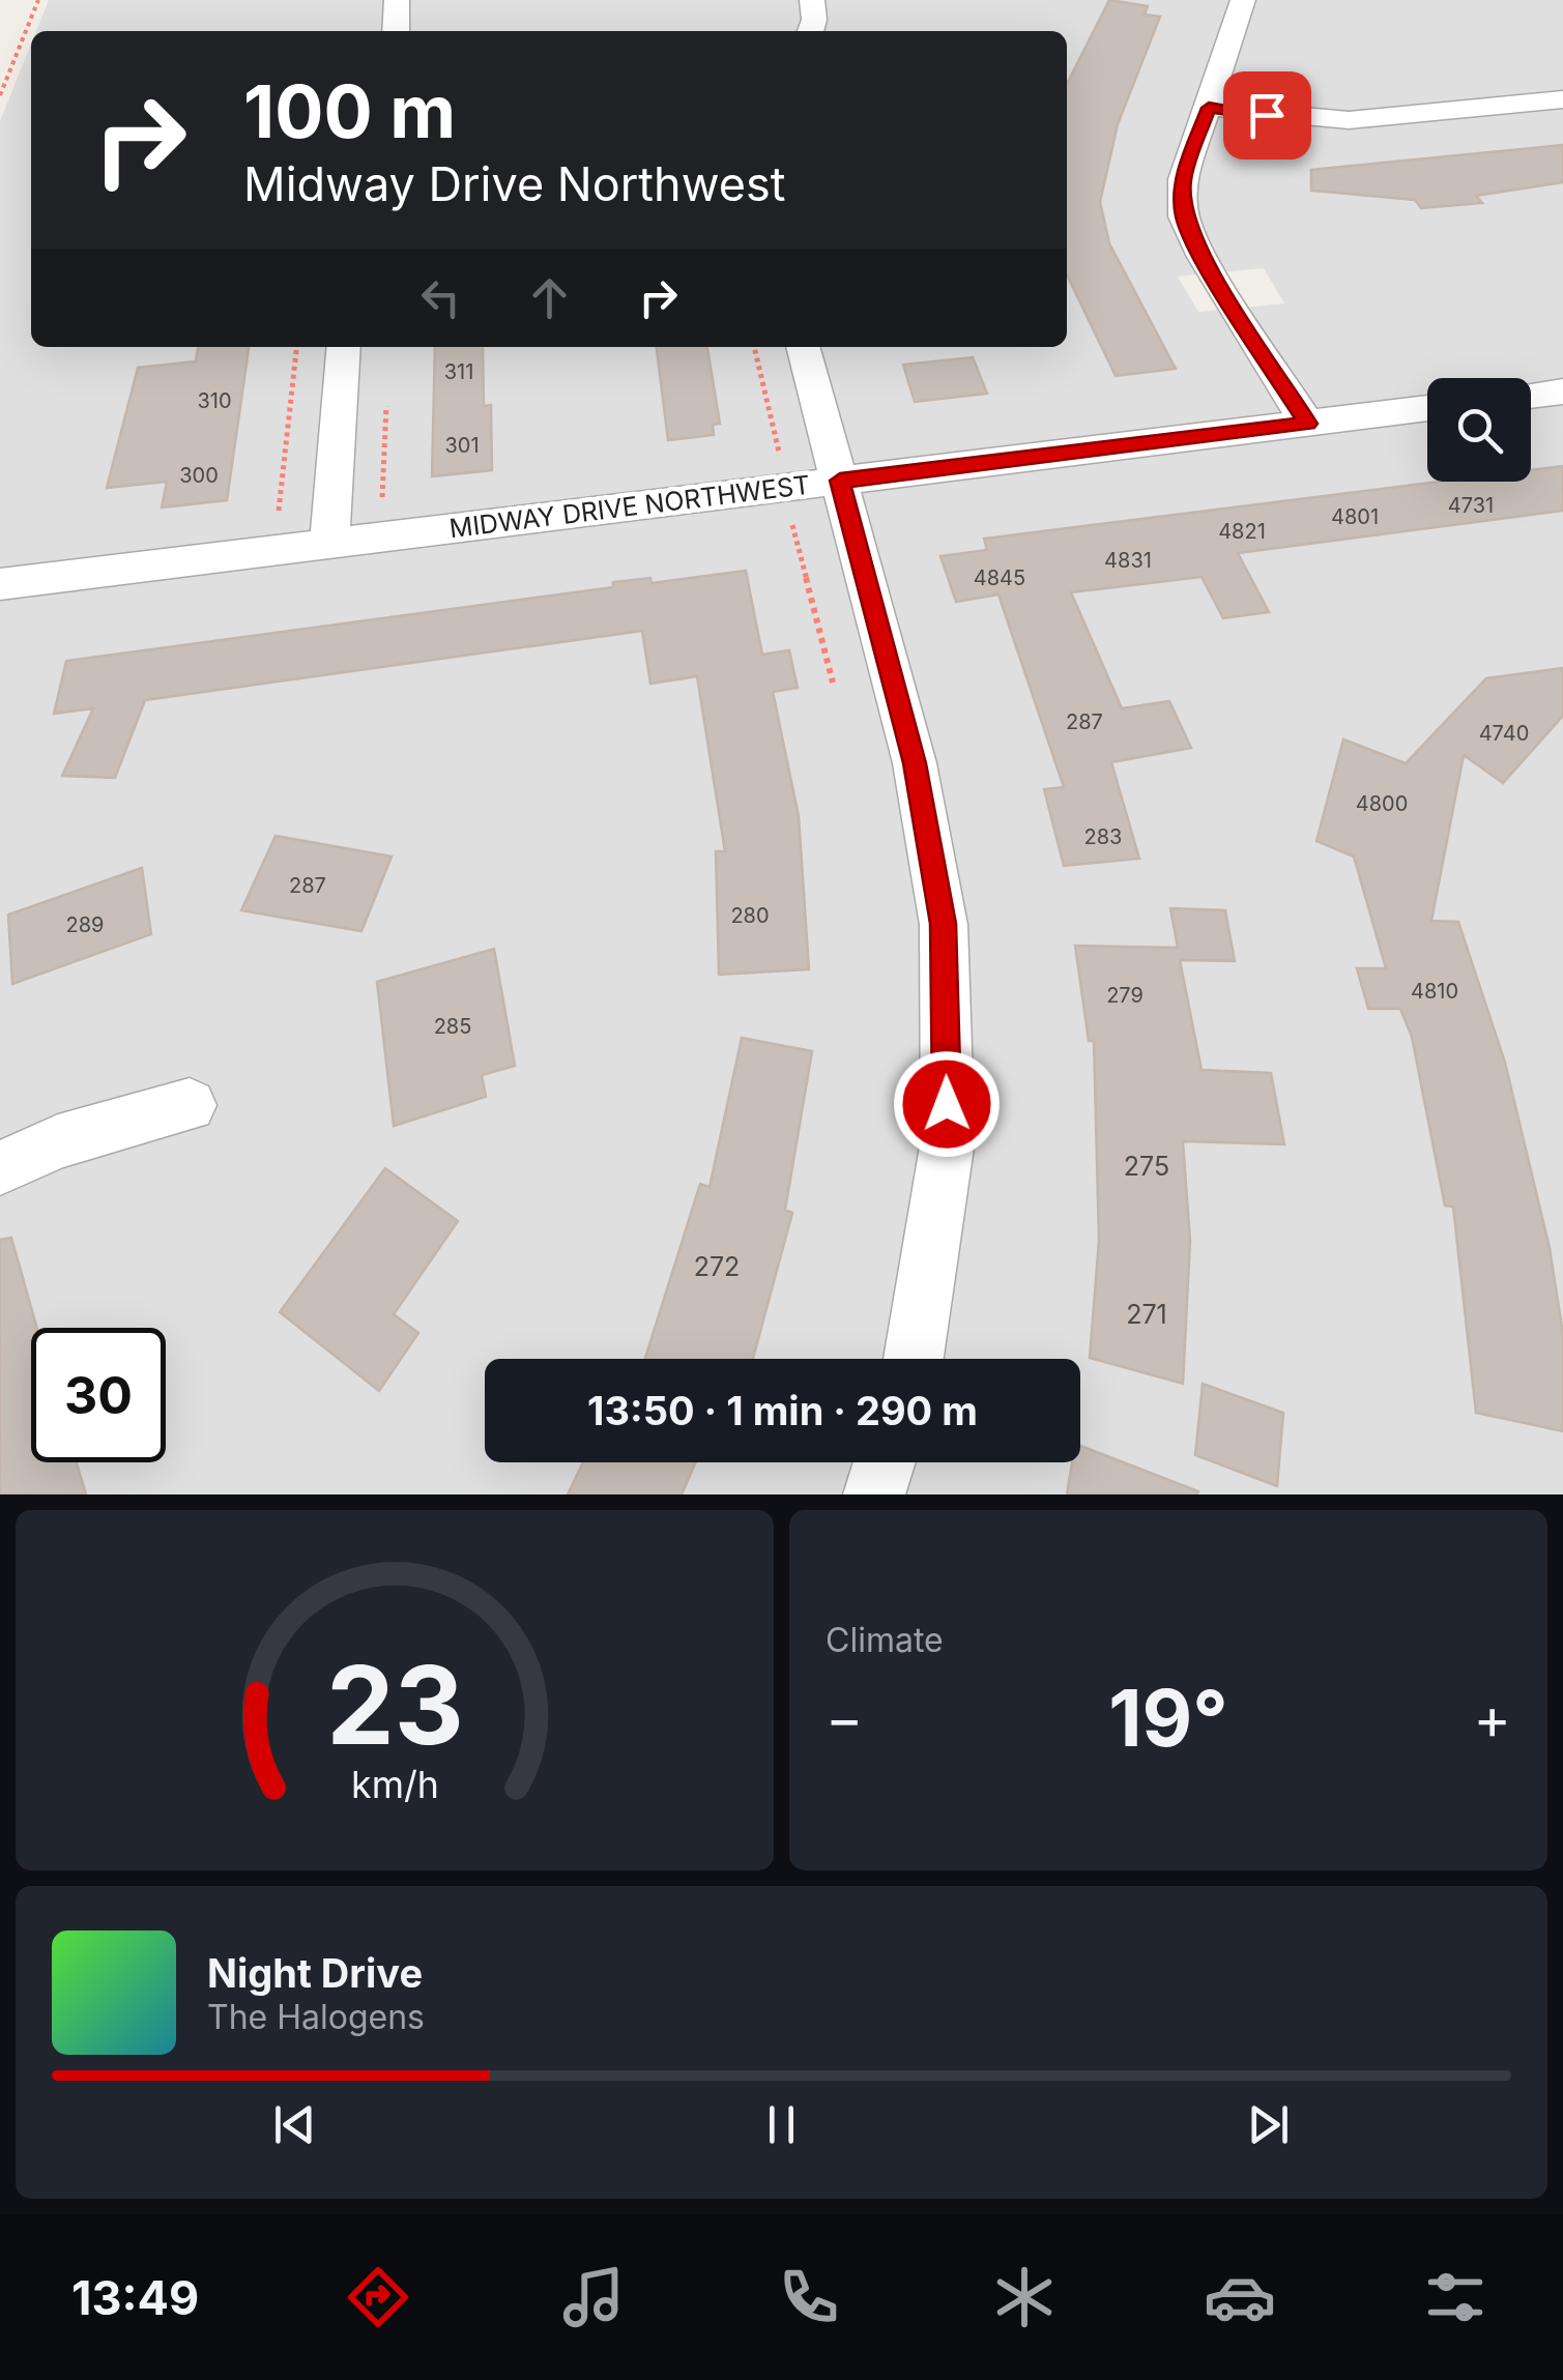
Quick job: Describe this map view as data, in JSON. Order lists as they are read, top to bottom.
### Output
{
  "streets": {
    "street": ["MIDWAY DRIVE NORTHWEST"]
  },
  "house_numbers": [
    "311",
    "310",
    "301",
    "300",
    "4731",
    "4801",
    "4821",
    "4831",
    "4845",
    "287",
    "4740",
    "4800",
    "283",
    "287",
    "280",
    "289",
    "4810",
    "279",
    "285",
    "275",
    "272",
    "271"
  ],
  "page": {
    "turn": ["100 m", "Midway Drive Northwest"],
    "limit": "30",
    "trip": "13:50 · 1 min · 290 m",
    "tile": "Climate",
    "heat": ["−", "19°", "+"],
    "song": ["Night Drive", "The Halogens"],
    "tabs": "13:49",
    "gauge": ["23", "km/h"]
  }
}
